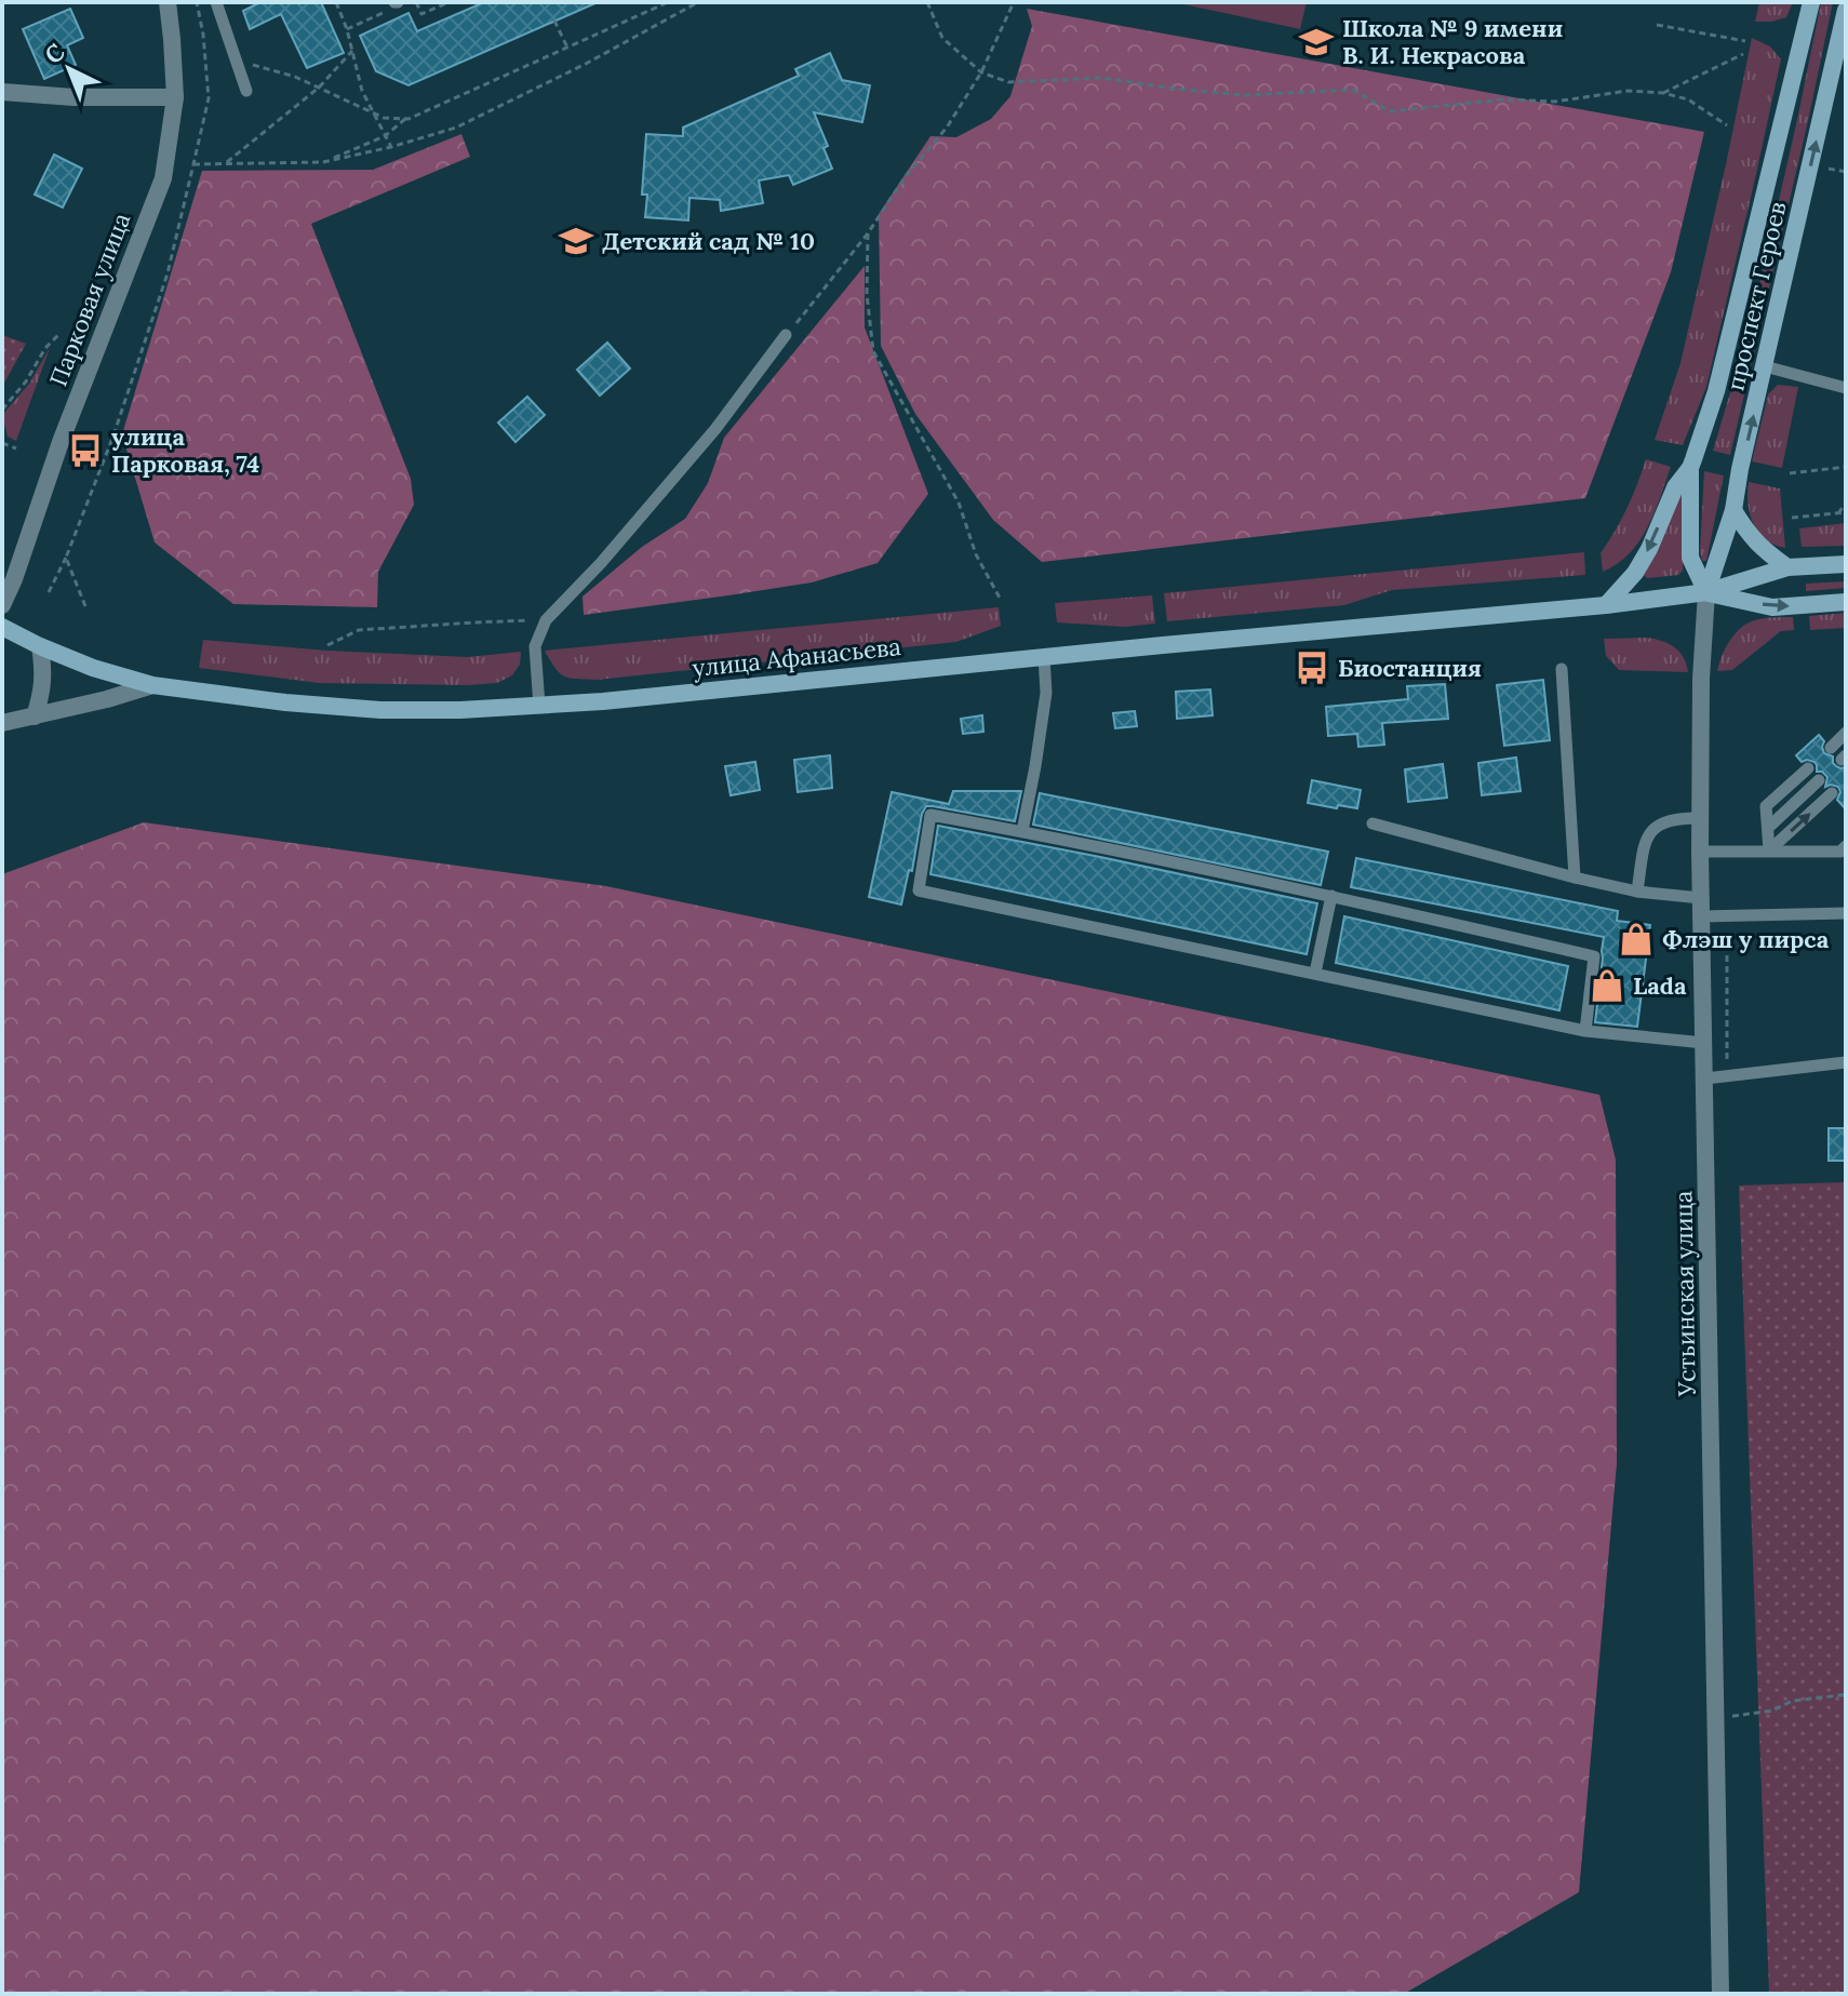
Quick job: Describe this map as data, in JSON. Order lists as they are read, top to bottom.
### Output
{
  "streets": {
    "main road": ["проспект Героев", "улица Афанасьева"],
    "street": ["Парковая улица", "Устьинская улица"]
  },
  "crossings": [
    ["проспект Героев", "улица Афанасьева"],
    ["проспект Героев", "Устьинская улица"],
    ["улица Афанасьева", "Устьинская улица"]
  ],
  "places": {
    "school or university": ["Школа № 9 имени В. И. Некрасова", "Детский сад № 10"],
    "bus stop": ["улица Парковая, 74", "Биостанция"],
    "shop": ["Флэш у пирса", "Lada"]
  },
  "north": "top left"
}
